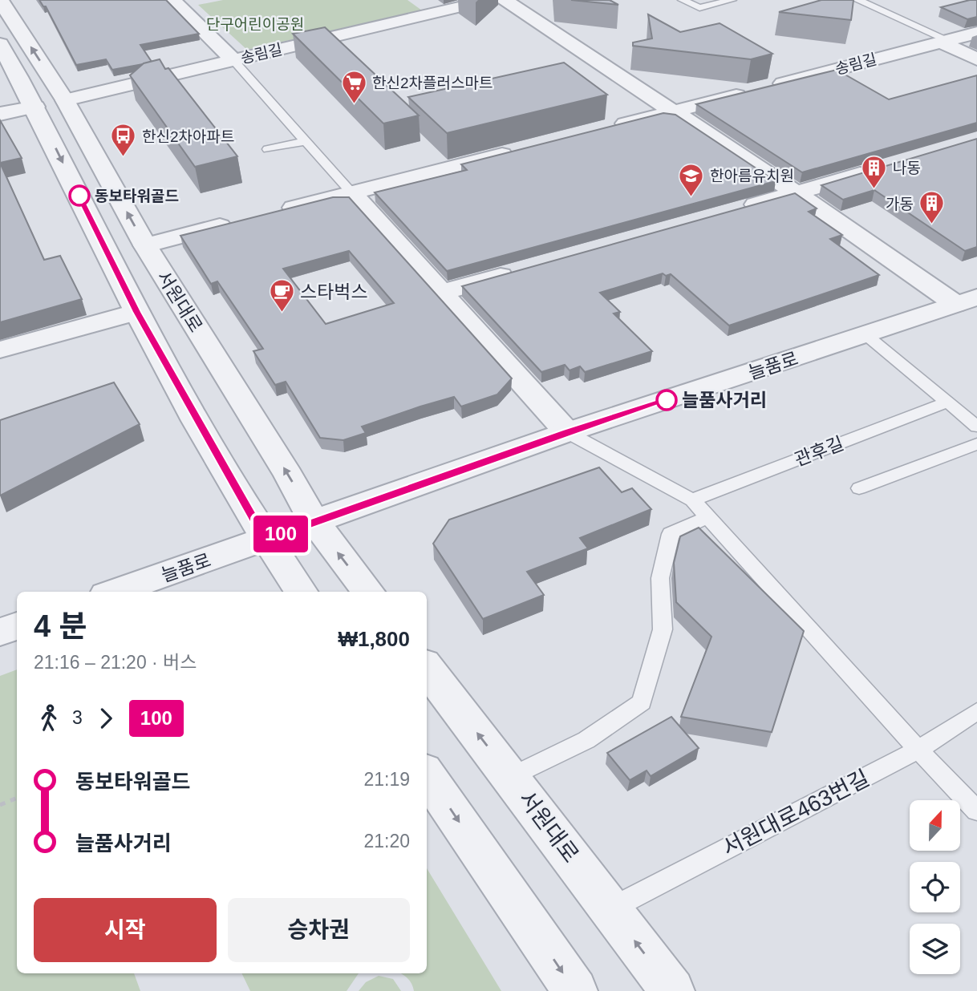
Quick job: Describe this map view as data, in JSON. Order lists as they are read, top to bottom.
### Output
{
  "streets": {
    "street": ["송림길", "서원대로", "늘품로"],
    "lane": ["관후길", "서원대로463번길"]
  },
  "crossings": [
    ["송림길", "서원대로"],
    ["서원대로", "늘품로"],
    ["서원대로", "서원대로463번길"]
  ],
  "parks": ["단구어린이공원"],
  "places": {
    "supermarket": ["한신2차플러스마트"],
    "bus stop": ["한신2차아파트"],
    "building": ["나동", "가동"],
    "other": ["동보타워골드", "늘품사거리"],
    "school or university": ["한아름유치원"],
    "cafe": ["스타벅스"]
  },
  "lines": ["bus line 100"],
  "north": "top",
  "page": {
    "on_map": "100",
    "heading": ["4 분", "21:16 – 21:20 · 버스", "₩1,800"],
    "legs": ["3", "100"],
    "list": [
      {
        "name": "동보타워골드",
        "value": "21:19"
      },
      {
        "name": "늘품사거리",
        "value": "21:20"
      }
    ],
    "buttons": ["시작", "승차권"]
  }
}
